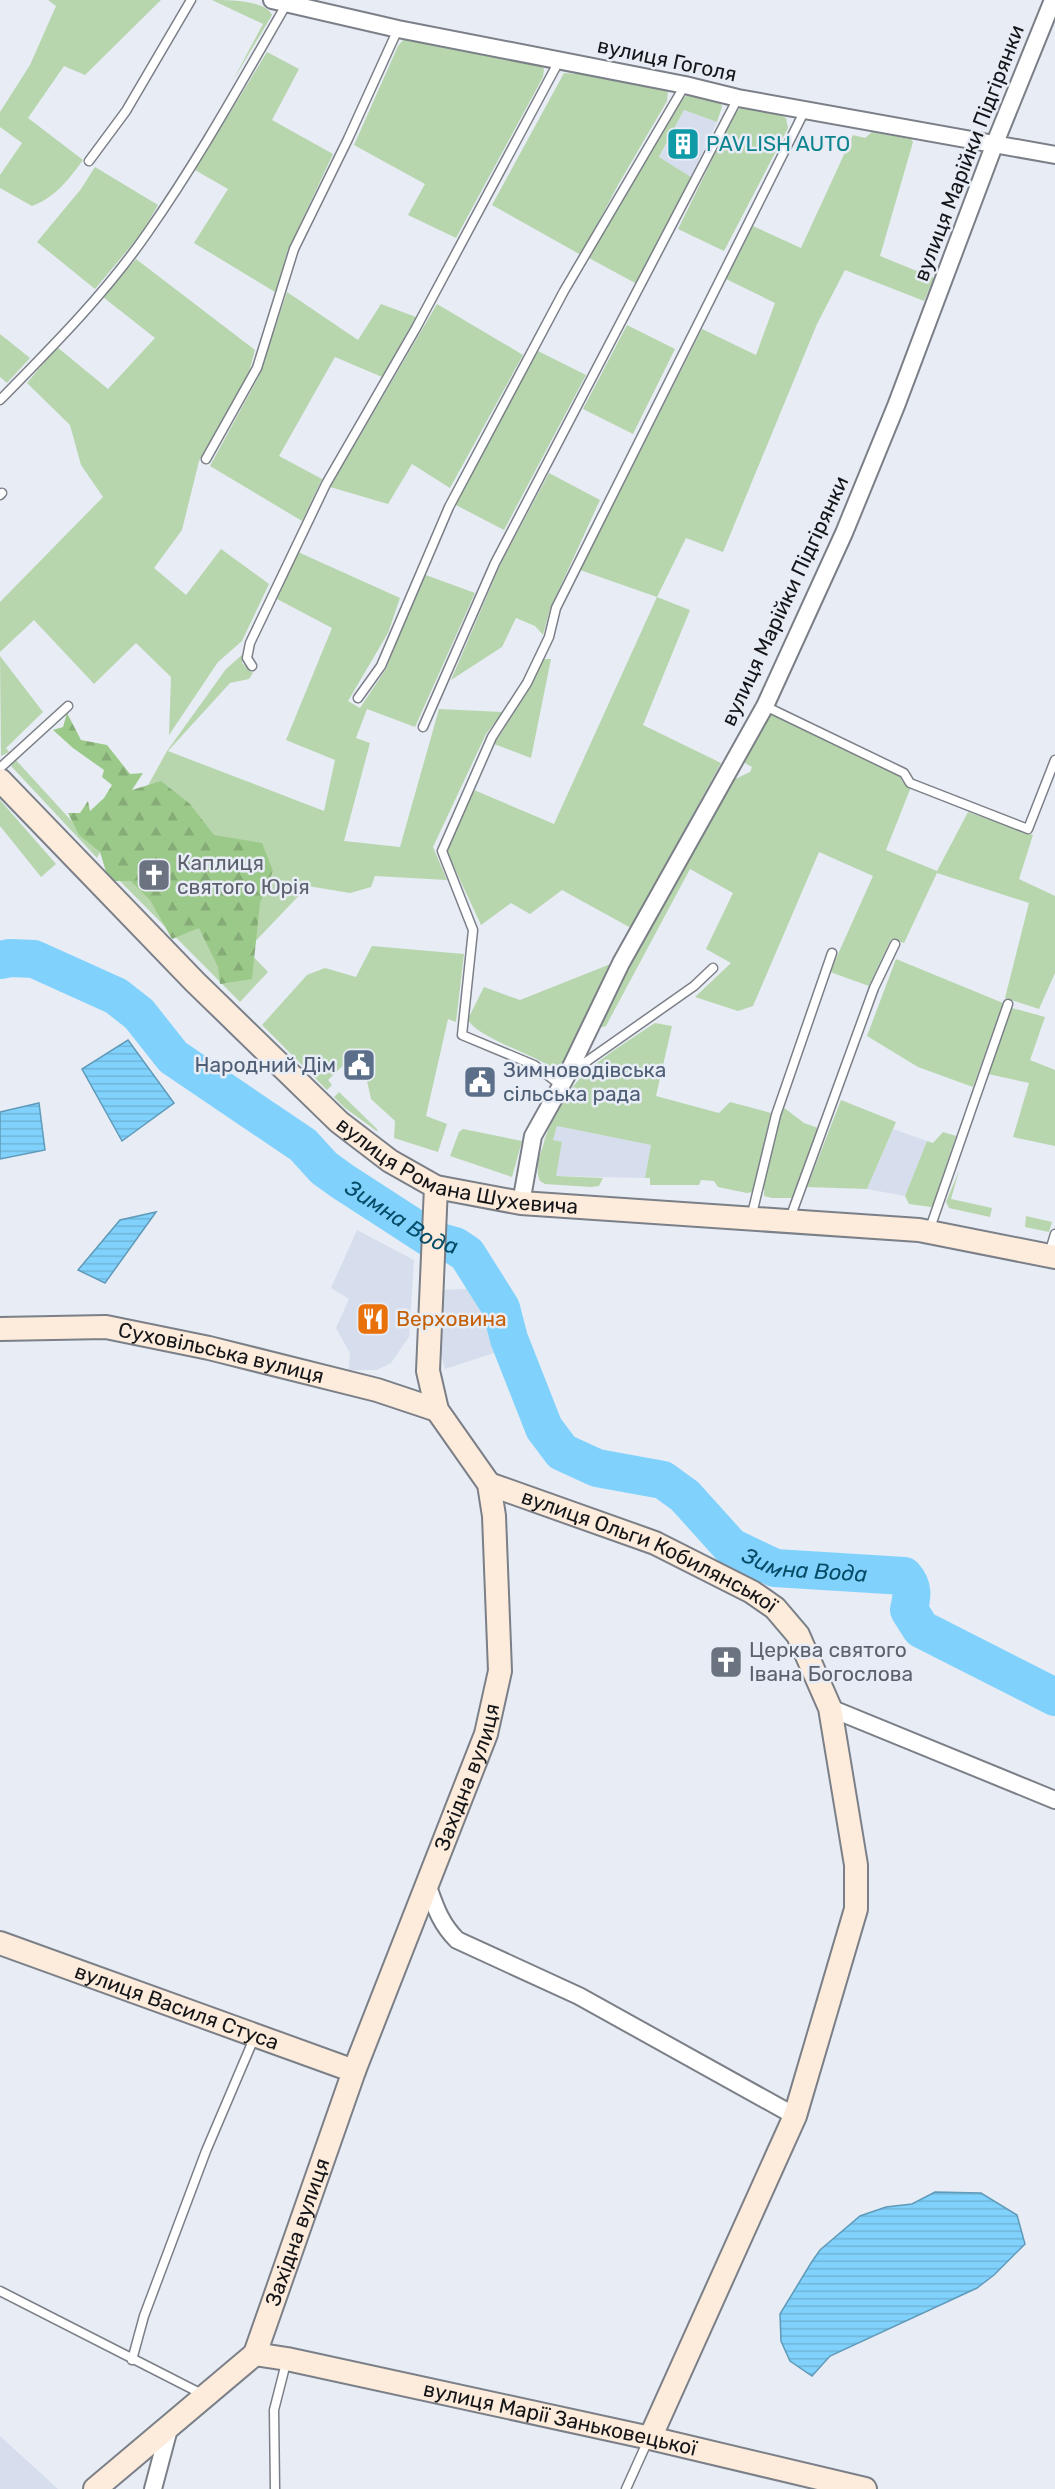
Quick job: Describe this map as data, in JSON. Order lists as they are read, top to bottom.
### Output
{
  "streets": {
    "street": [
      "вулиця Гоголя",
      "вулиця Марійки Підгірянки",
      "вулиця Романа Шухевича",
      "Суховільська вулиця",
      "вулиця Ольги Кобилянської",
      "Західна вулиця",
      "вулиця Василя Стуса",
      "вулиця Марії Заньковецької"
    ]
  },
  "crossings": [
    ["вулиця Гоголя", "вулиця Марійки Підгірянки"],
    ["вулиця Марійки Підгірянки", "вулиця Романа Шухевича"],
    ["вулиця Романа Шухевича", "Західна вулиця"],
    ["Суховільська вулиця", "Західна вулиця"],
    ["вулиця Ольги Кобилянської", "Західна вулиця"],
    ["вулиця Ольги Кобилянської", "вулиця Марії Заньковецької"],
    ["Західна вулиця", "вулиця Василя Стуса"],
    ["Західна вулиця", "вулиця Марії Заньковецької"]
  ],
  "water": ["Зимна Вода"],
  "places": {
    "building": ["PAVLISH AUTO"],
    "church": ["Каплиця святого Юрія", "Церква святого Івана Богослова"],
    "public building": ["Народний Дім", "Зимноводівська сільська рада"],
    "restaurant": ["Верховина"]
  }
}
